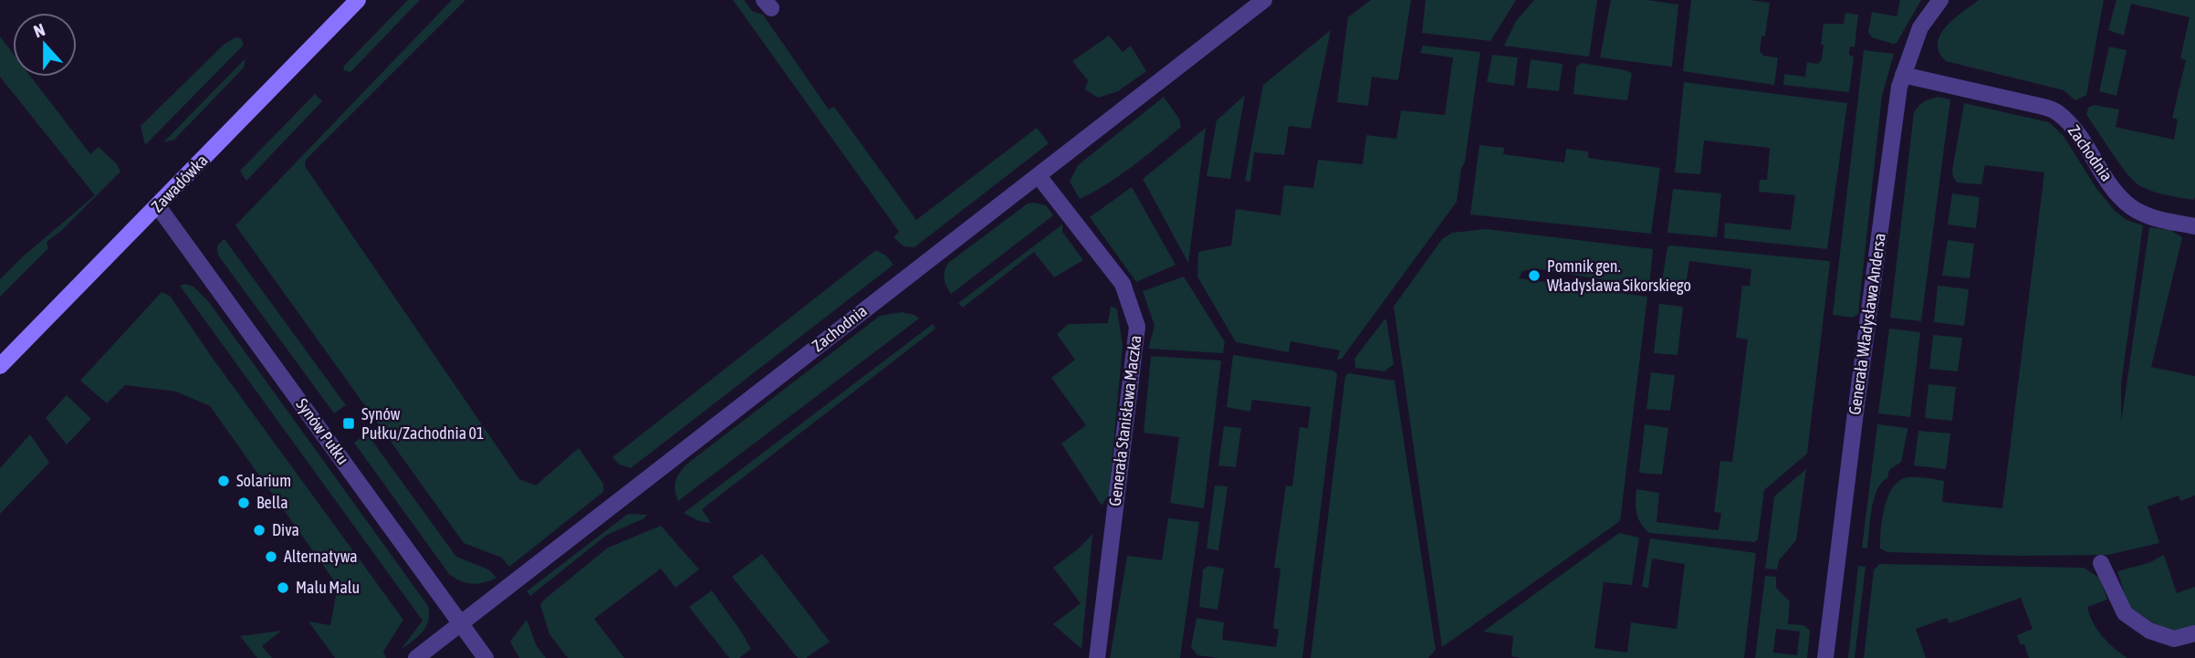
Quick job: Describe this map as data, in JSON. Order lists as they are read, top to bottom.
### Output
{
  "streets": {
    "main road": ["Zawadówka"],
    "street": [
      "Zachodnia",
      "Generała Władysława Andersa",
      "Generała Stanisława Maczka",
      "Synów Pułku"
    ]
  },
  "crossings": [
    ["Zachodnia", "Generała Władysława Andersa"],
    ["Zachodnia", "Generała Stanisława Maczka"],
    ["Zachodnia", "Synów Pułku"],
    ["Zawadówka", "Synów Pułku"]
  ],
  "places": {
    "other": [
      "Pomnik gen. Władysława Sikorskiego",
      "Solarium",
      "Bella",
      "Diva",
      "Alternatywa",
      "Malu Malu"
    ],
    "transit": ["Synów Pułku/Zachodnia 01"]
  },
  "north": "top"
}
